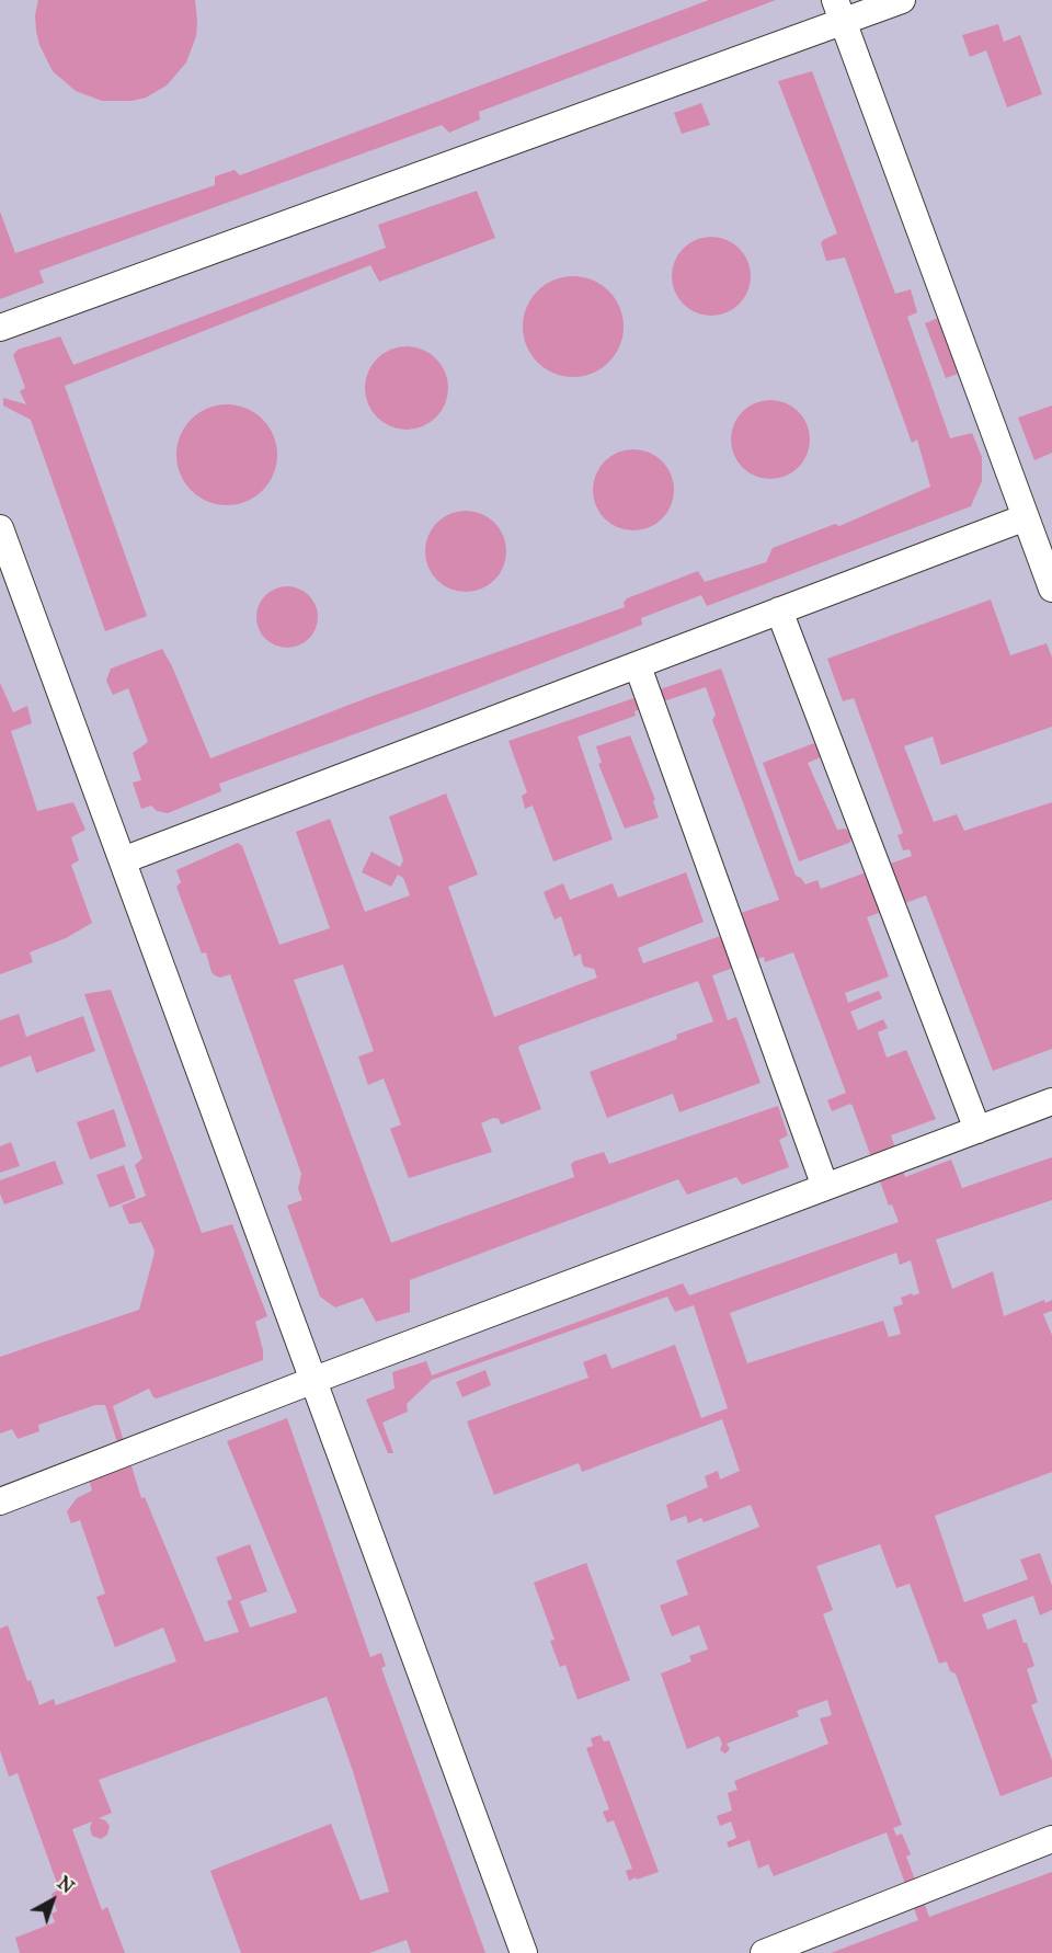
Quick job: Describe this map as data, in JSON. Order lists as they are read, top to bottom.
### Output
{
  "north": "top right"
}
